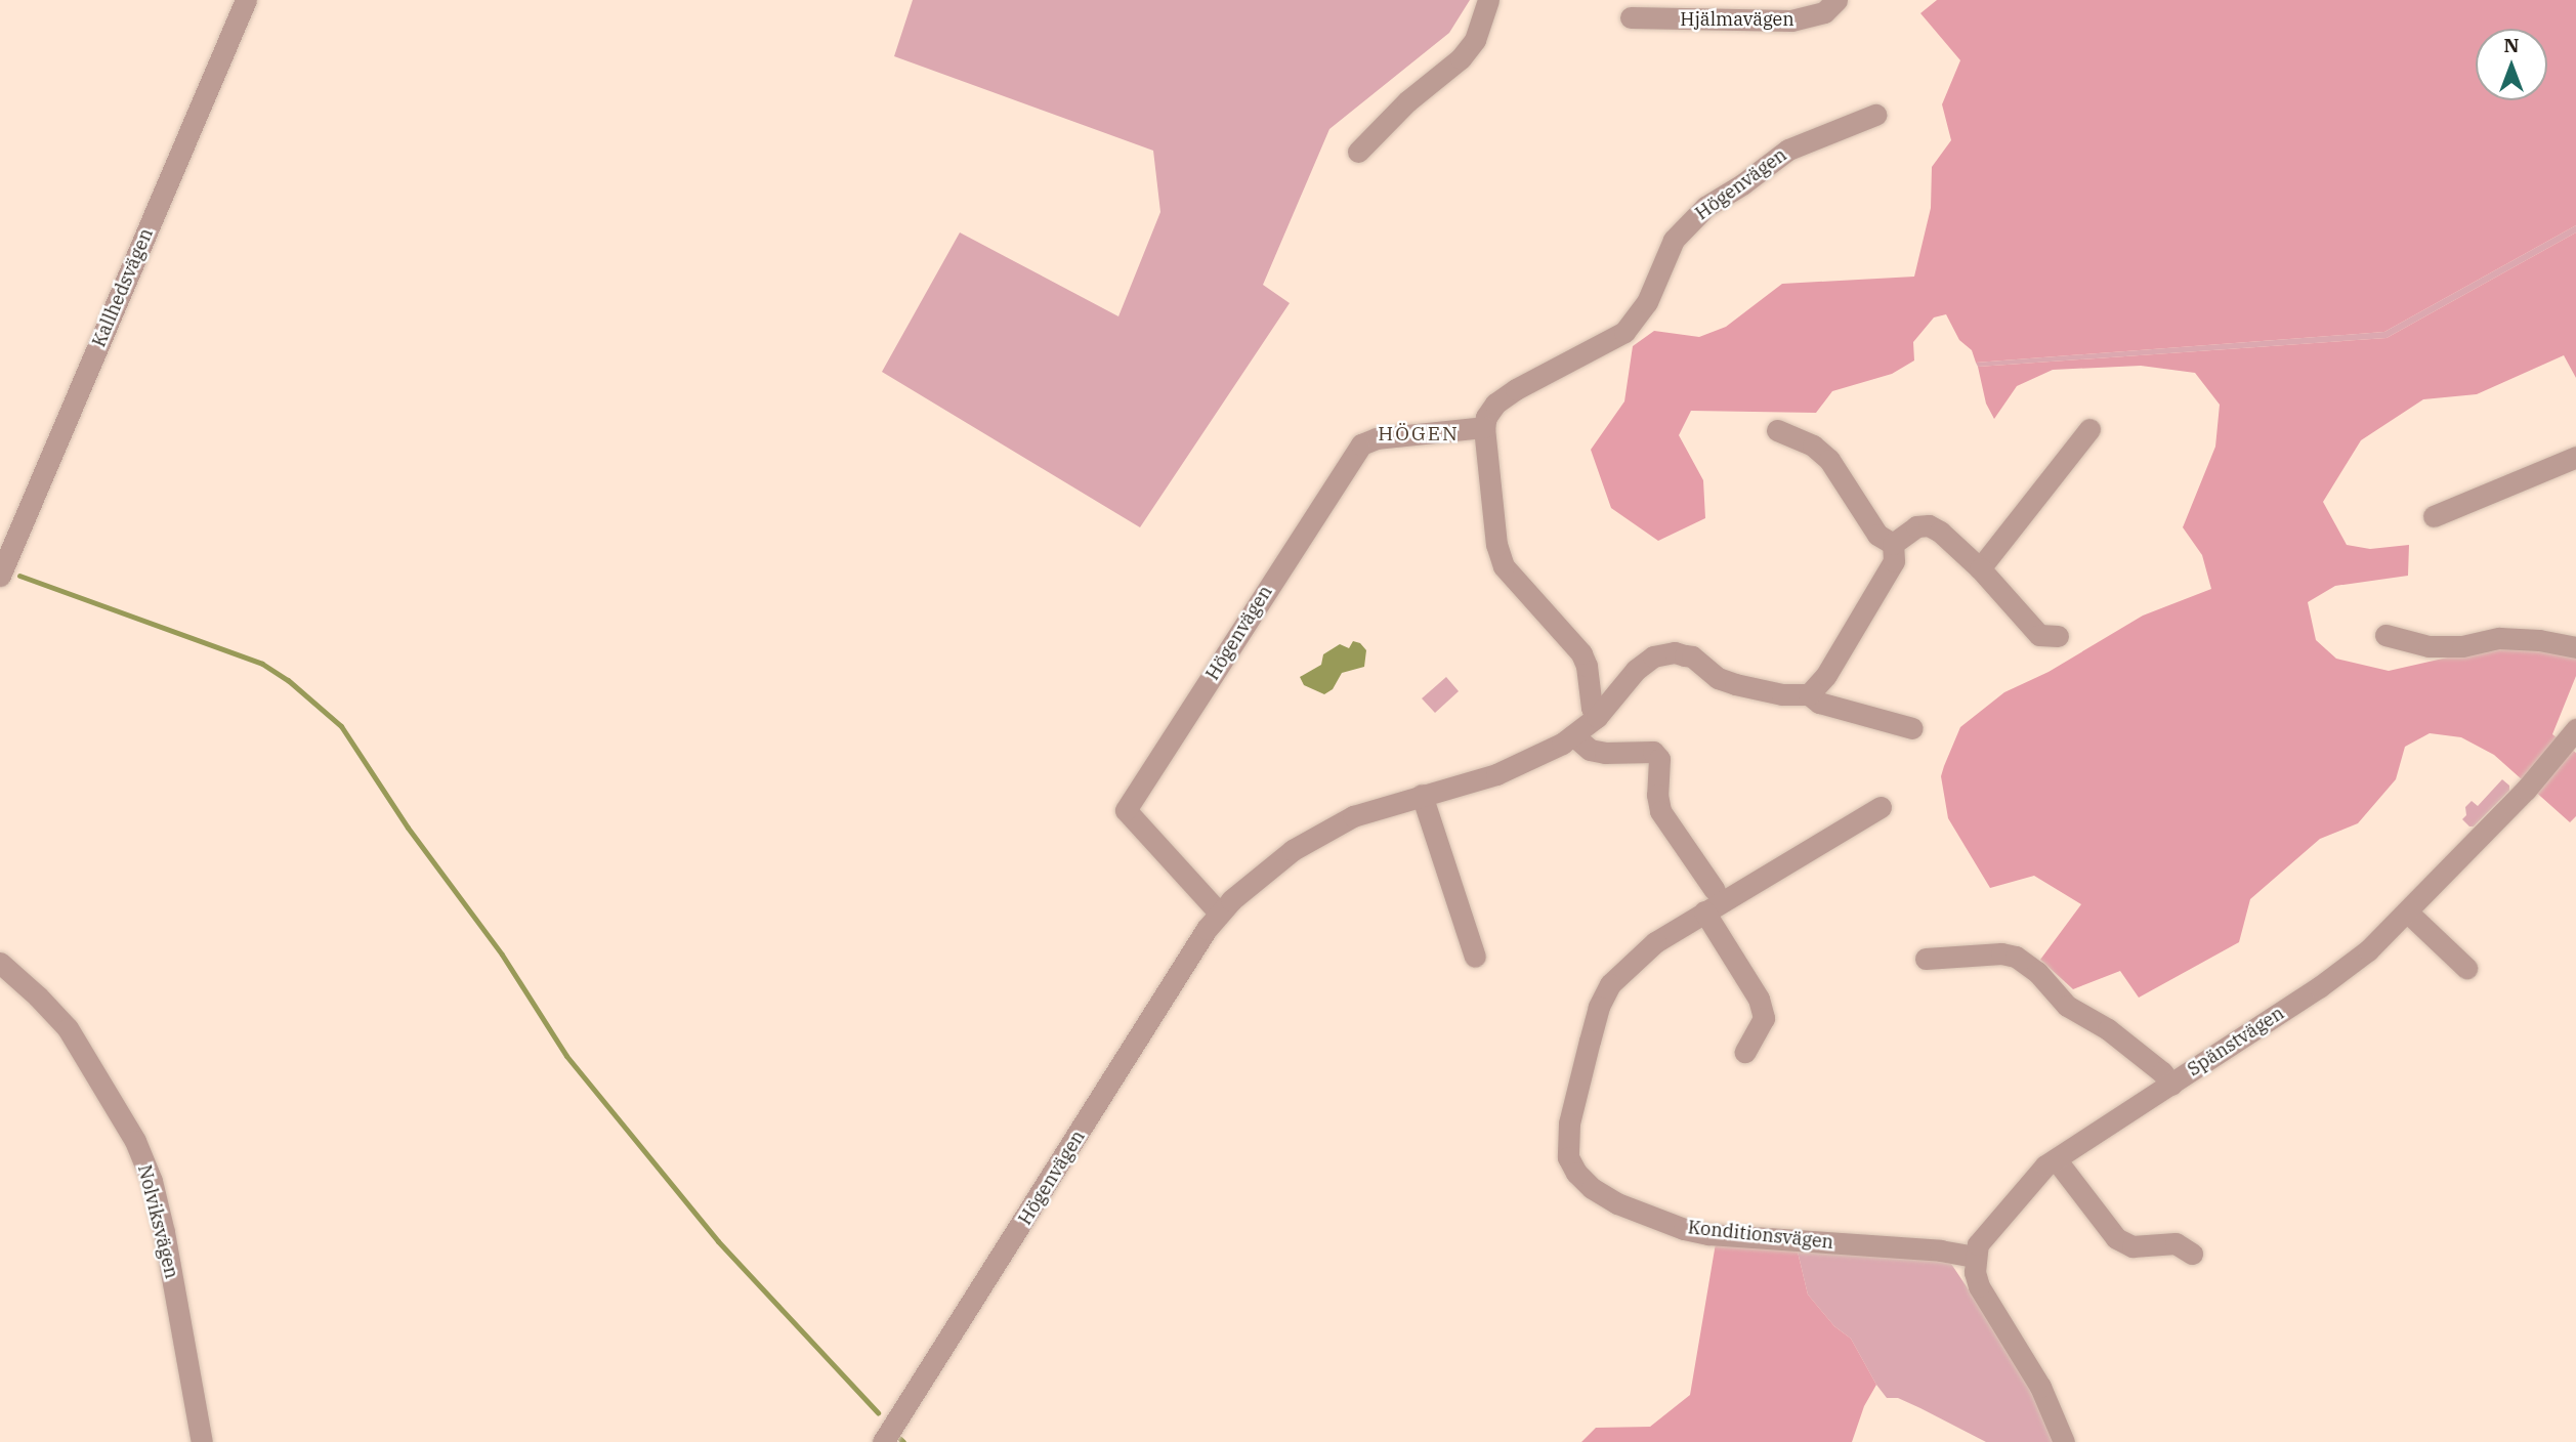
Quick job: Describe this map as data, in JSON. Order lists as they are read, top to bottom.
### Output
{
  "streets": {
    "street": [
      "Hjälmavägen",
      "Högenvägen",
      "Kallhedsvägen",
      "Spänstvägen",
      "Nolviksvägen",
      "Konditionsvägen"
    ]
  },
  "crossings": [
    ["Spänstvägen", "Konditionsvägen"]
  ],
  "districts": ["HÖGEN"],
  "north": "top"
}
